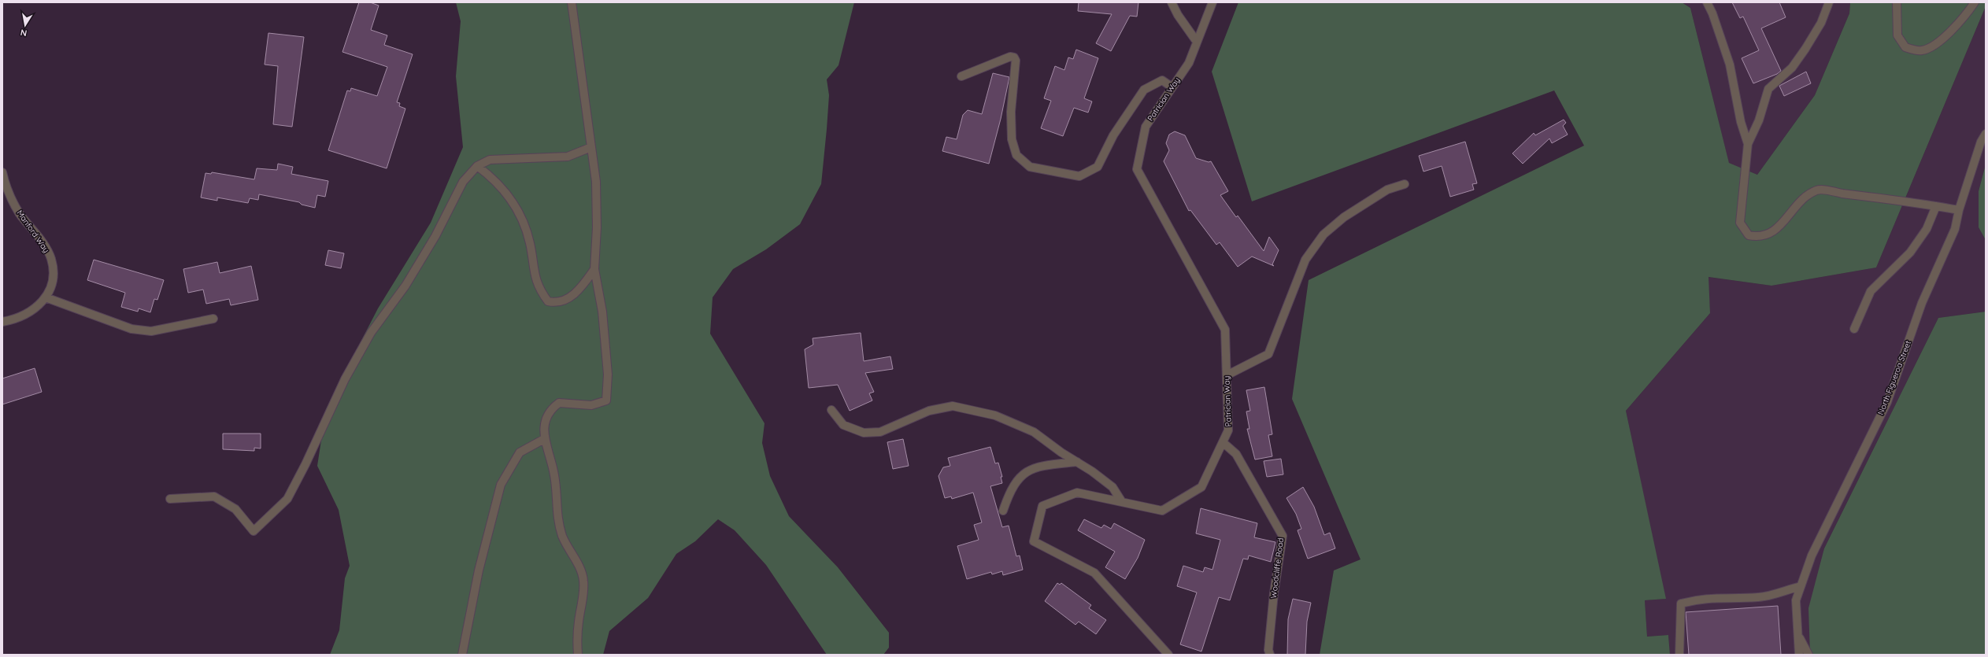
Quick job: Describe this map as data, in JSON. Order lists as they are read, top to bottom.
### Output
{
  "streets": {
    "street": [
      "Patrician Way",
      "Manford Way",
      "North Figueroa Street",
      "Woodcliffe Road"
    ]
  },
  "crossings": [
    ["Patrician Way", "Woodcliffe Road"]
  ],
  "north": "bottom"
}
